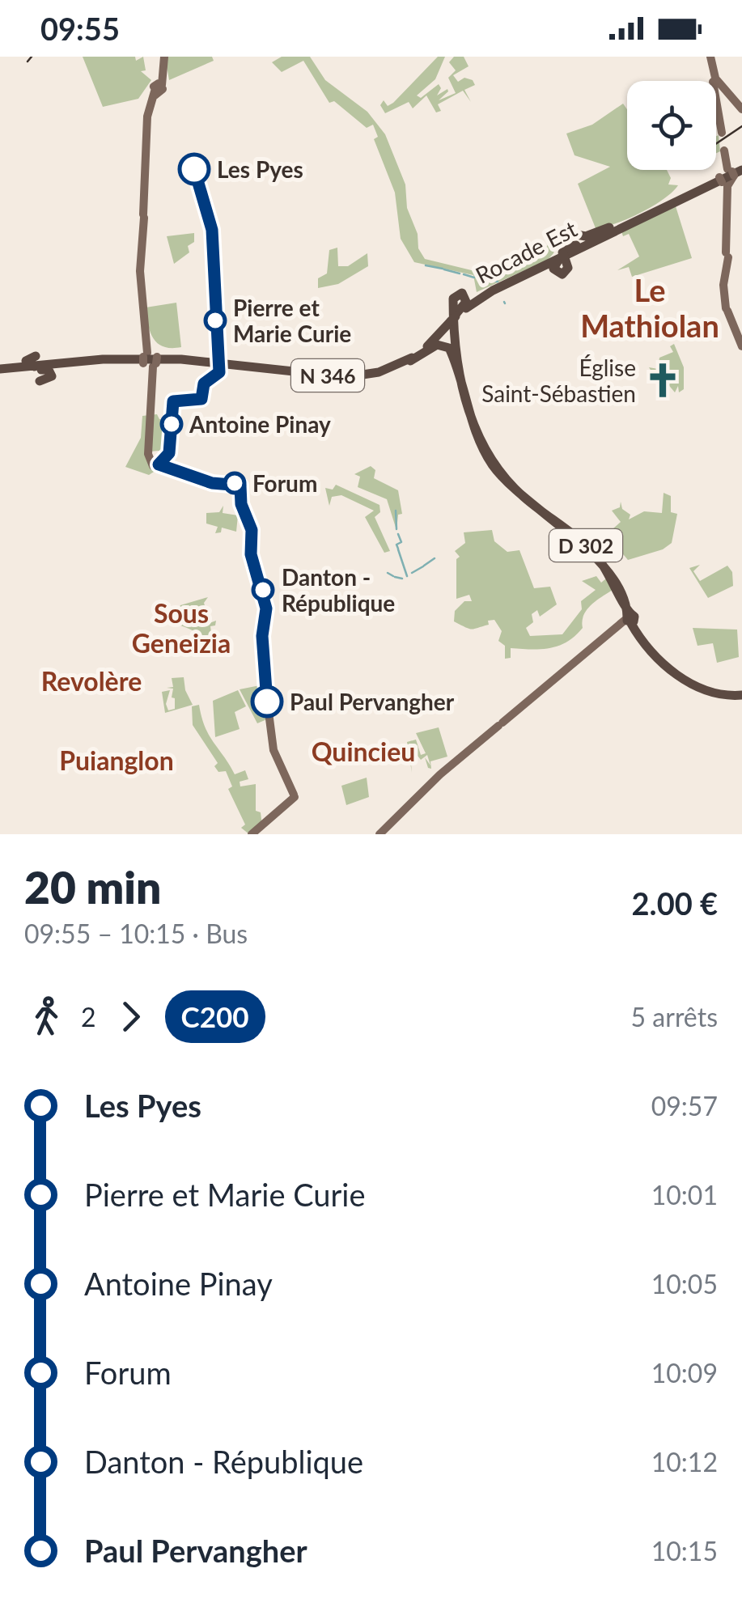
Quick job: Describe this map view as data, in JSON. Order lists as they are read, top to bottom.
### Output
{
  "streets": {
    "highway": ["Rocade Est", "N 346", "D 302"]
  },
  "districts": [
    "Le Mathiolan",
    "Sous Geneizia",
    "Revolère",
    "Quincieu",
    "Puianglon"
  ],
  "places": {
    "other": [
      "Les Pyes",
      "Pierre et Marie Curie",
      "Antoine Pinay",
      "Forum",
      "Danton - République",
      "Paul Pervangher"
    ],
    "church": ["Église Saint-Sébastien"]
  },
  "lines": ["bus line C200"],
  "page": {
    "status": "09:55",
    "heading": ["20 min", "09:55 – 10:15 · Bus", "2.00 €"],
    "legs": ["2", "C200", "5 arrêts"],
    "list": [
      {
        "name": "Les Pyes",
        "value": "09:57"
      },
      {
        "name": "Pierre et Marie Curie",
        "value": "10:01"
      },
      {
        "name": "Antoine Pinay",
        "value": "10:05"
      },
      {
        "name": "Forum",
        "value": "10:09"
      },
      {
        "name": "Danton - République",
        "value": "10:12"
      },
      {
        "name": "Paul Pervangher",
        "value": "10:15"
      }
    ]
  }
}
